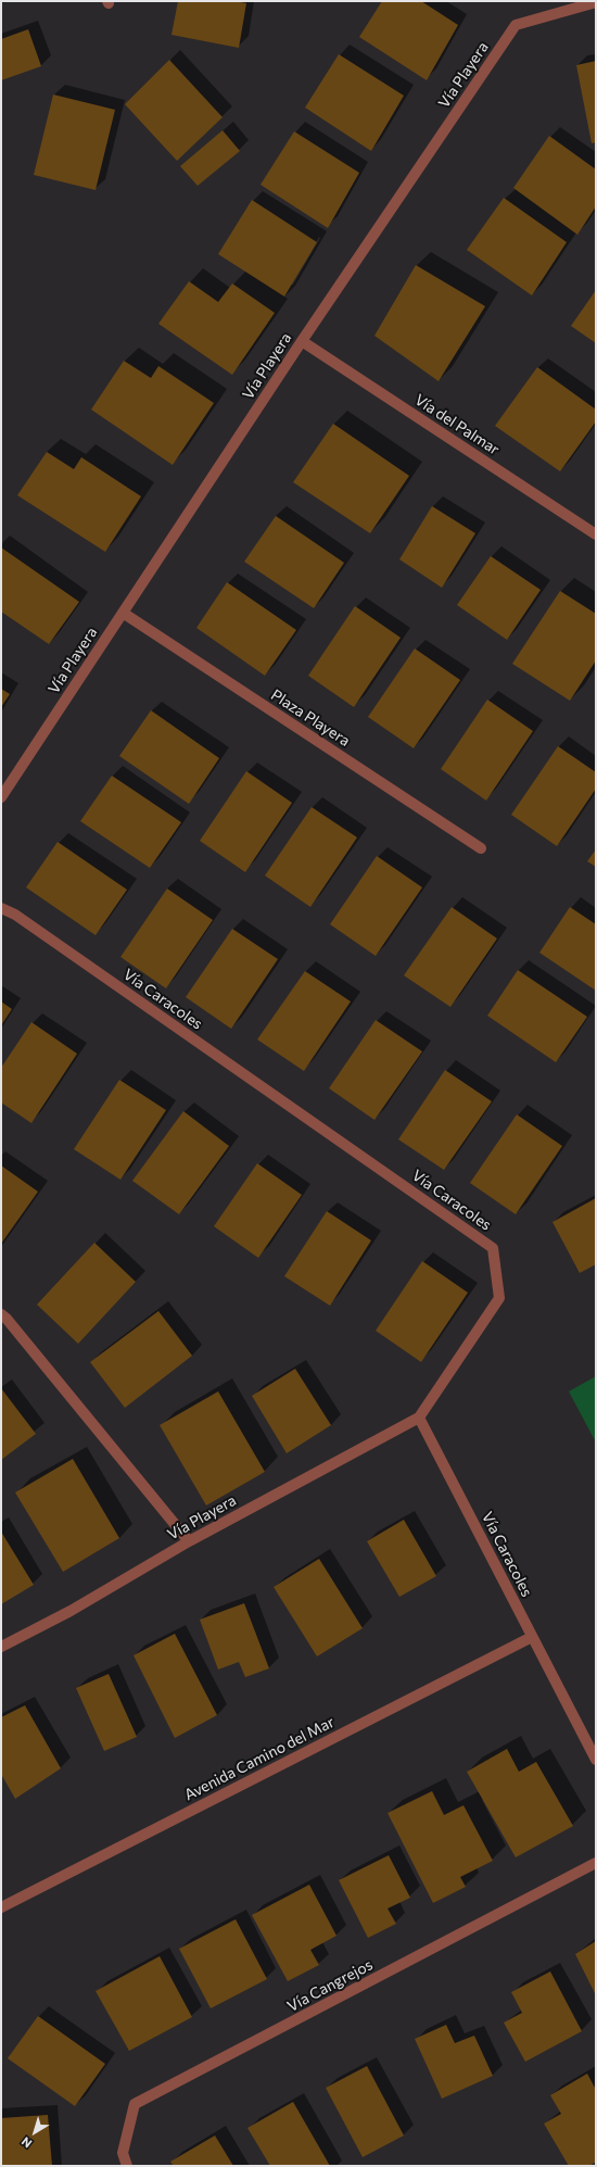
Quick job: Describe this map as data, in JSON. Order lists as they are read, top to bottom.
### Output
{
  "streets": {
    "street": [
      "Vía Playera",
      "Vía del Palmar",
      "Plaza Playera",
      "Vía Caracoles",
      "Avenida Camino del Mar",
      "Vía Cangrejos"
    ]
  },
  "crossings": [
    ["Vía Playera", "Vía del Palmar"],
    ["Vía Playera", "Plaza Playera"],
    ["Vía Playera", "Vía Caracoles"],
    ["Vía Caracoles", "Avenida Camino del Mar"]
  ],
  "north": "bottom left"
}
